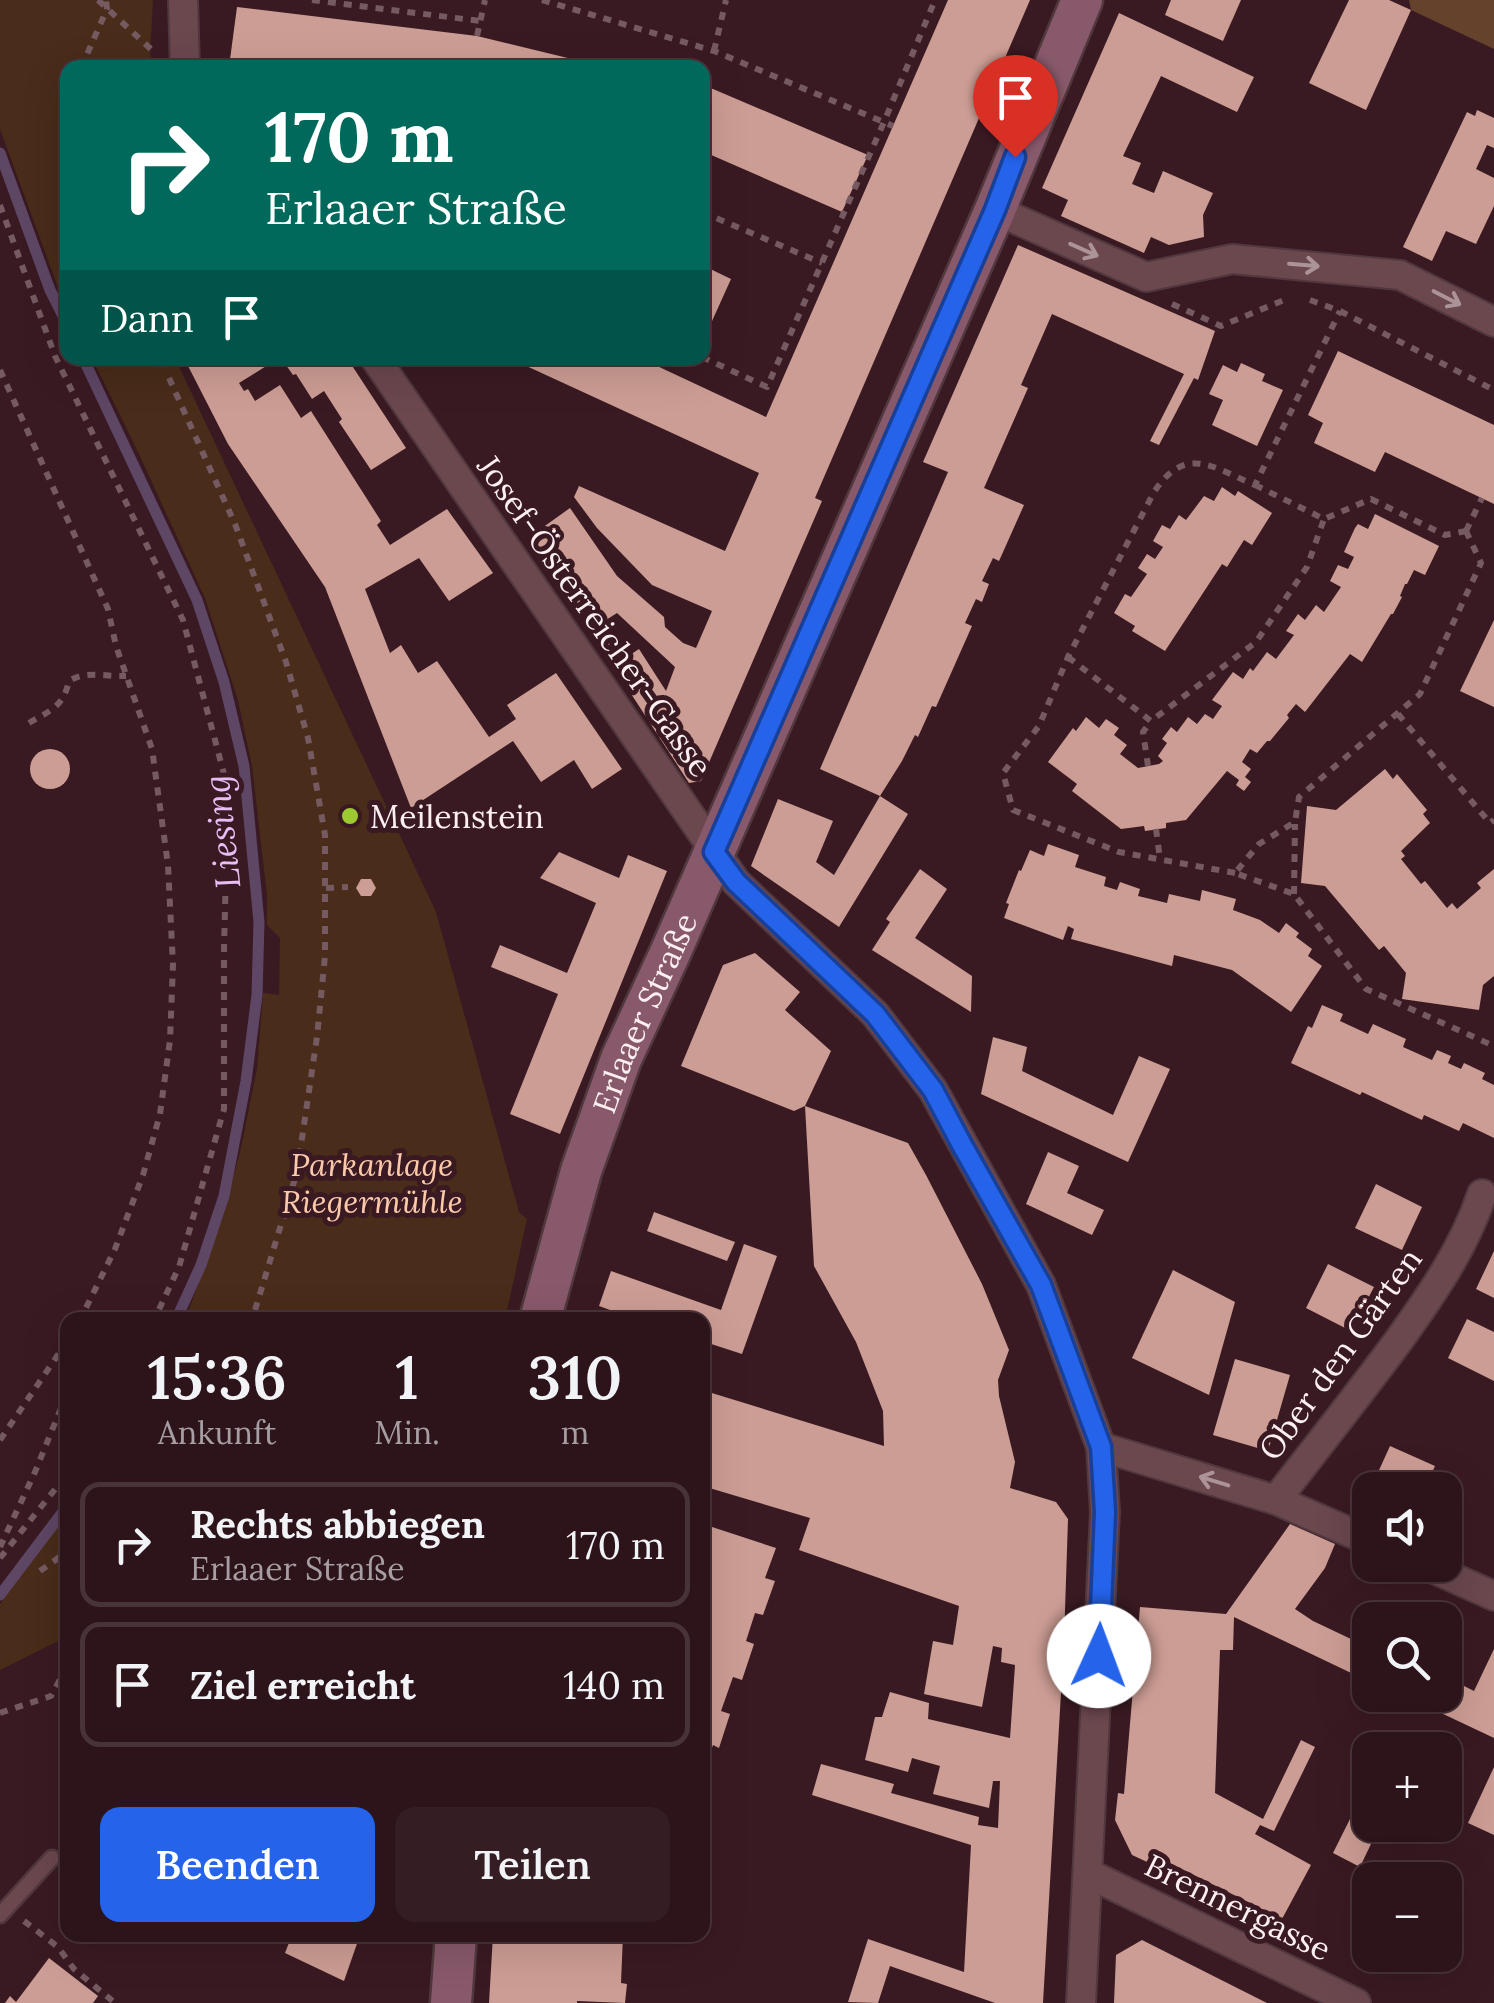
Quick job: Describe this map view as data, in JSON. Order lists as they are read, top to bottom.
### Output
{
  "streets": {
    "main road": ["Erlaaer Straße"],
    "street": ["Josef-Österreicher-Gasse", "Ober den Gärten", "Brennergasse"]
  },
  "crossings": [
    ["Josef-Österreicher-Gasse", "Erlaaer Straße"],
    ["Josef-Österreicher-Gasse", "Brennergasse"]
  ],
  "water": ["Liesing"],
  "parks": ["Parkanlage Riegermühle"],
  "places": ["Meilenstein"],
  "page": {
    "turn": ["170 m", "Erlaaer Straße"],
    "then": "Dann",
    "eta": [
      "15:36",
      "Ankunft",
      "1",
      "Min.",
      "310",
      "m"
    ],
    "map_buttons": ["+", "−"],
    "list": [
      {
        "name": "Rechts abbiegen",
        "note": "Erlaaer Straße",
        "value": "170 m"
      },
      {
        "name": "Ziel erreicht",
        "value": "140 m"
      }
    ],
    "buttons": ["Beenden", "Teilen"]
  }
}
